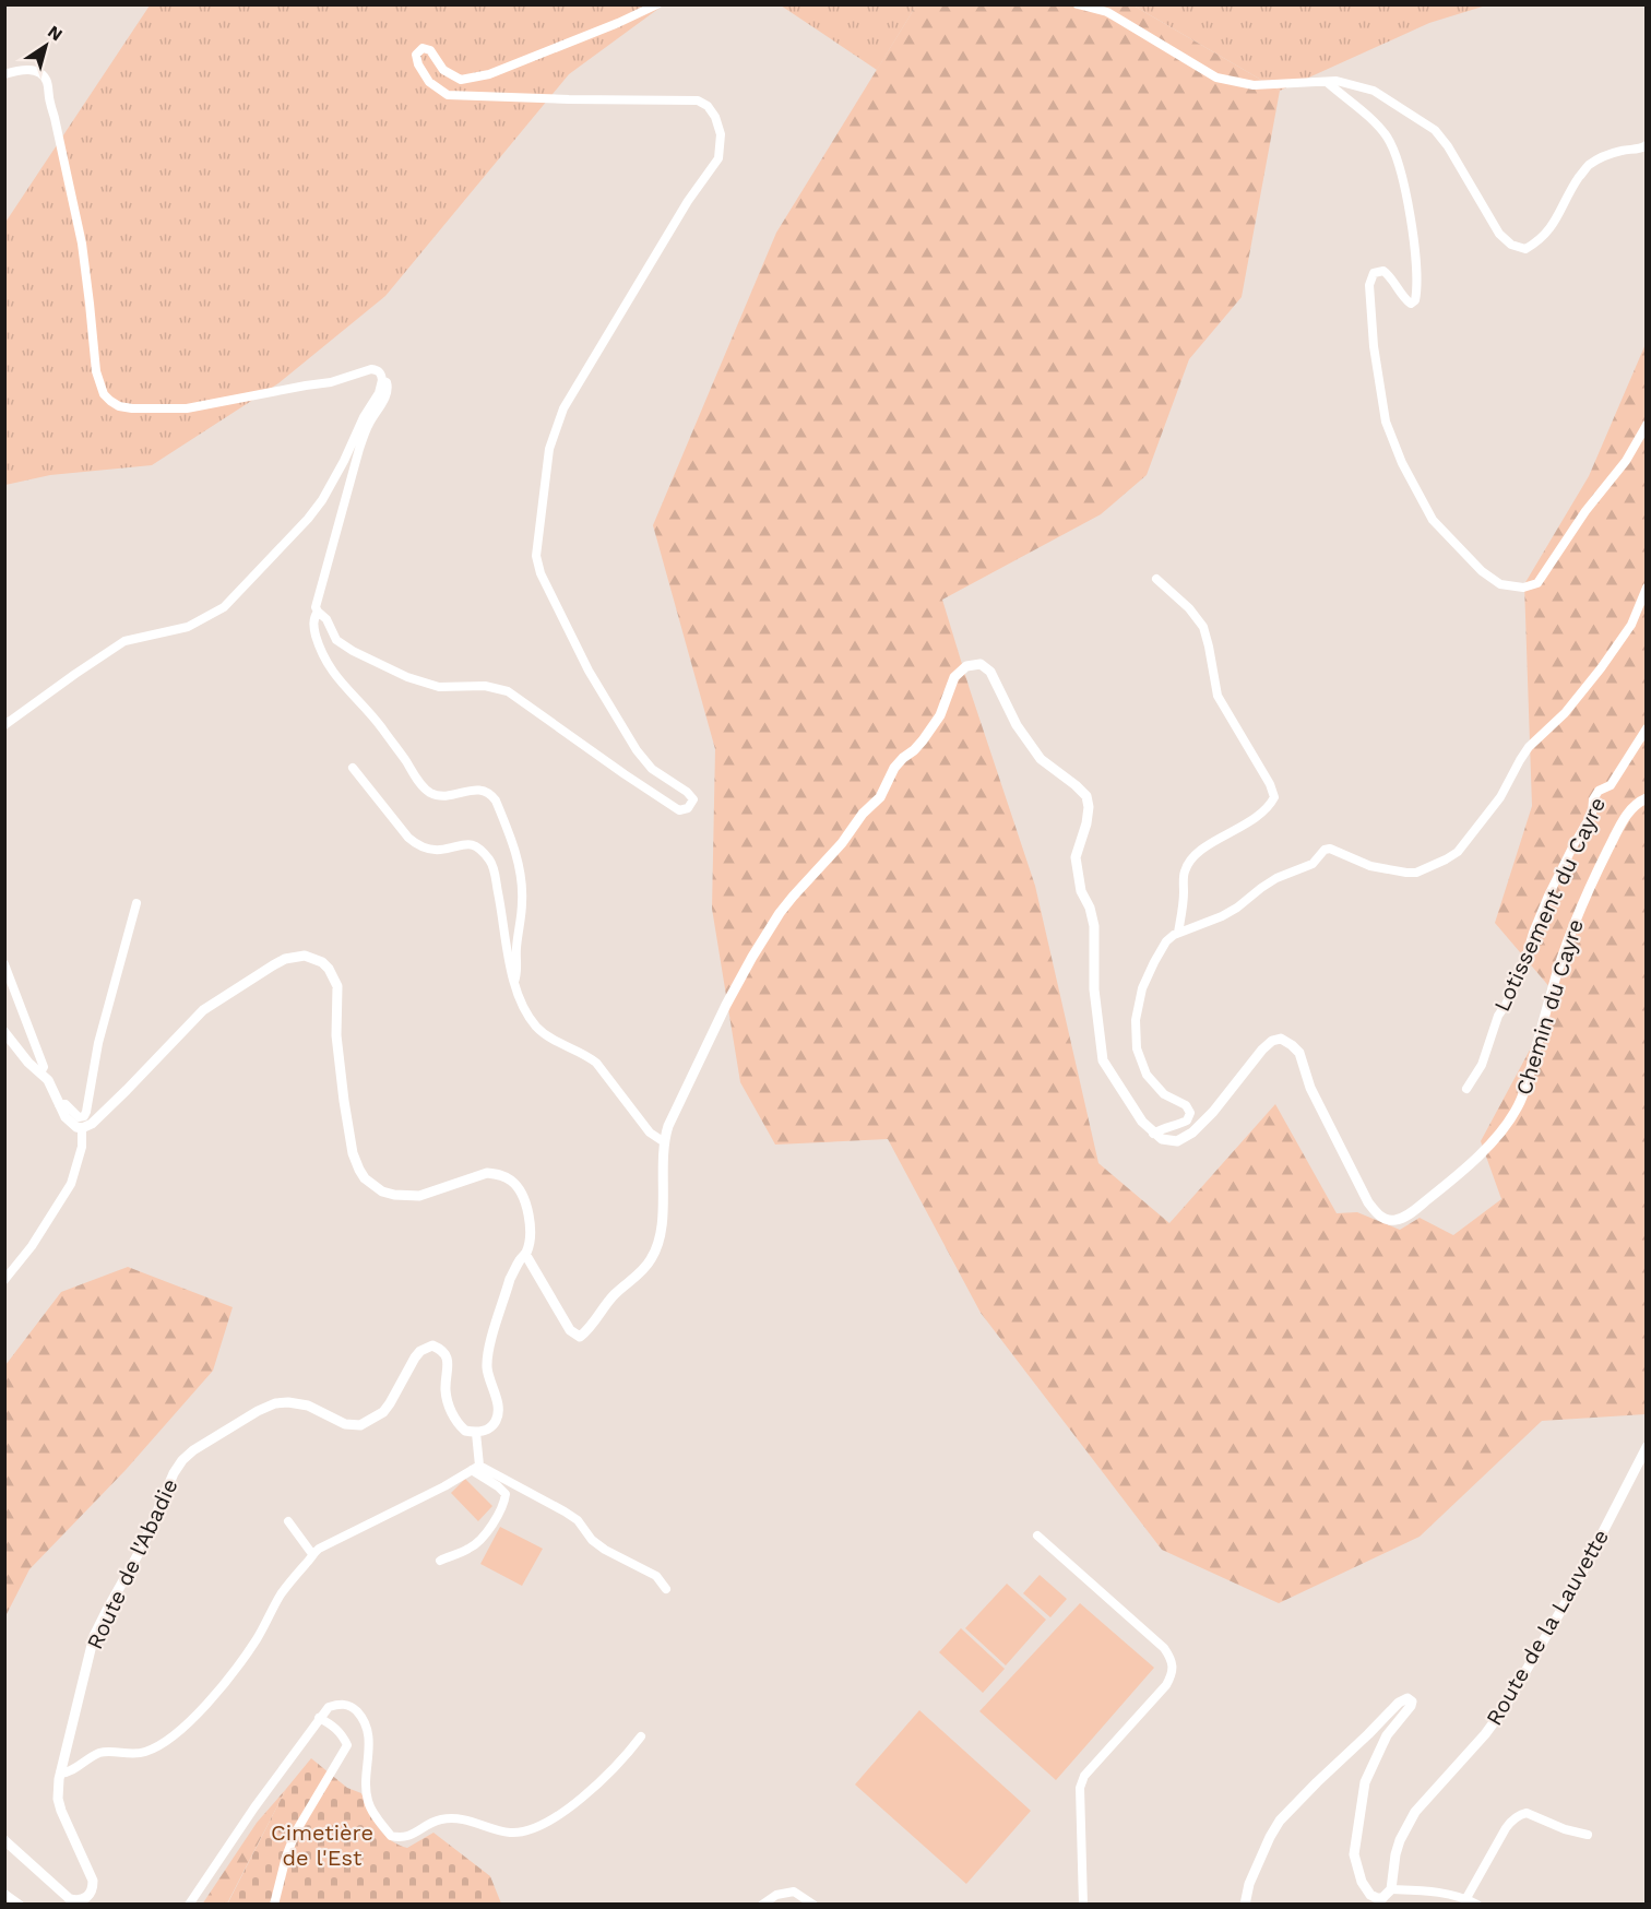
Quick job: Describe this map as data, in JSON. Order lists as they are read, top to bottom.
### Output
{
  "streets": {
    "street": [
      "Lotissement du Cayre",
      "Chemin du Cayre",
      "Route de l'Abadie",
      "Route de la Lauvette"
    ]
  },
  "parks": ["Cimetière de l'Est"],
  "north": "top right"
}
